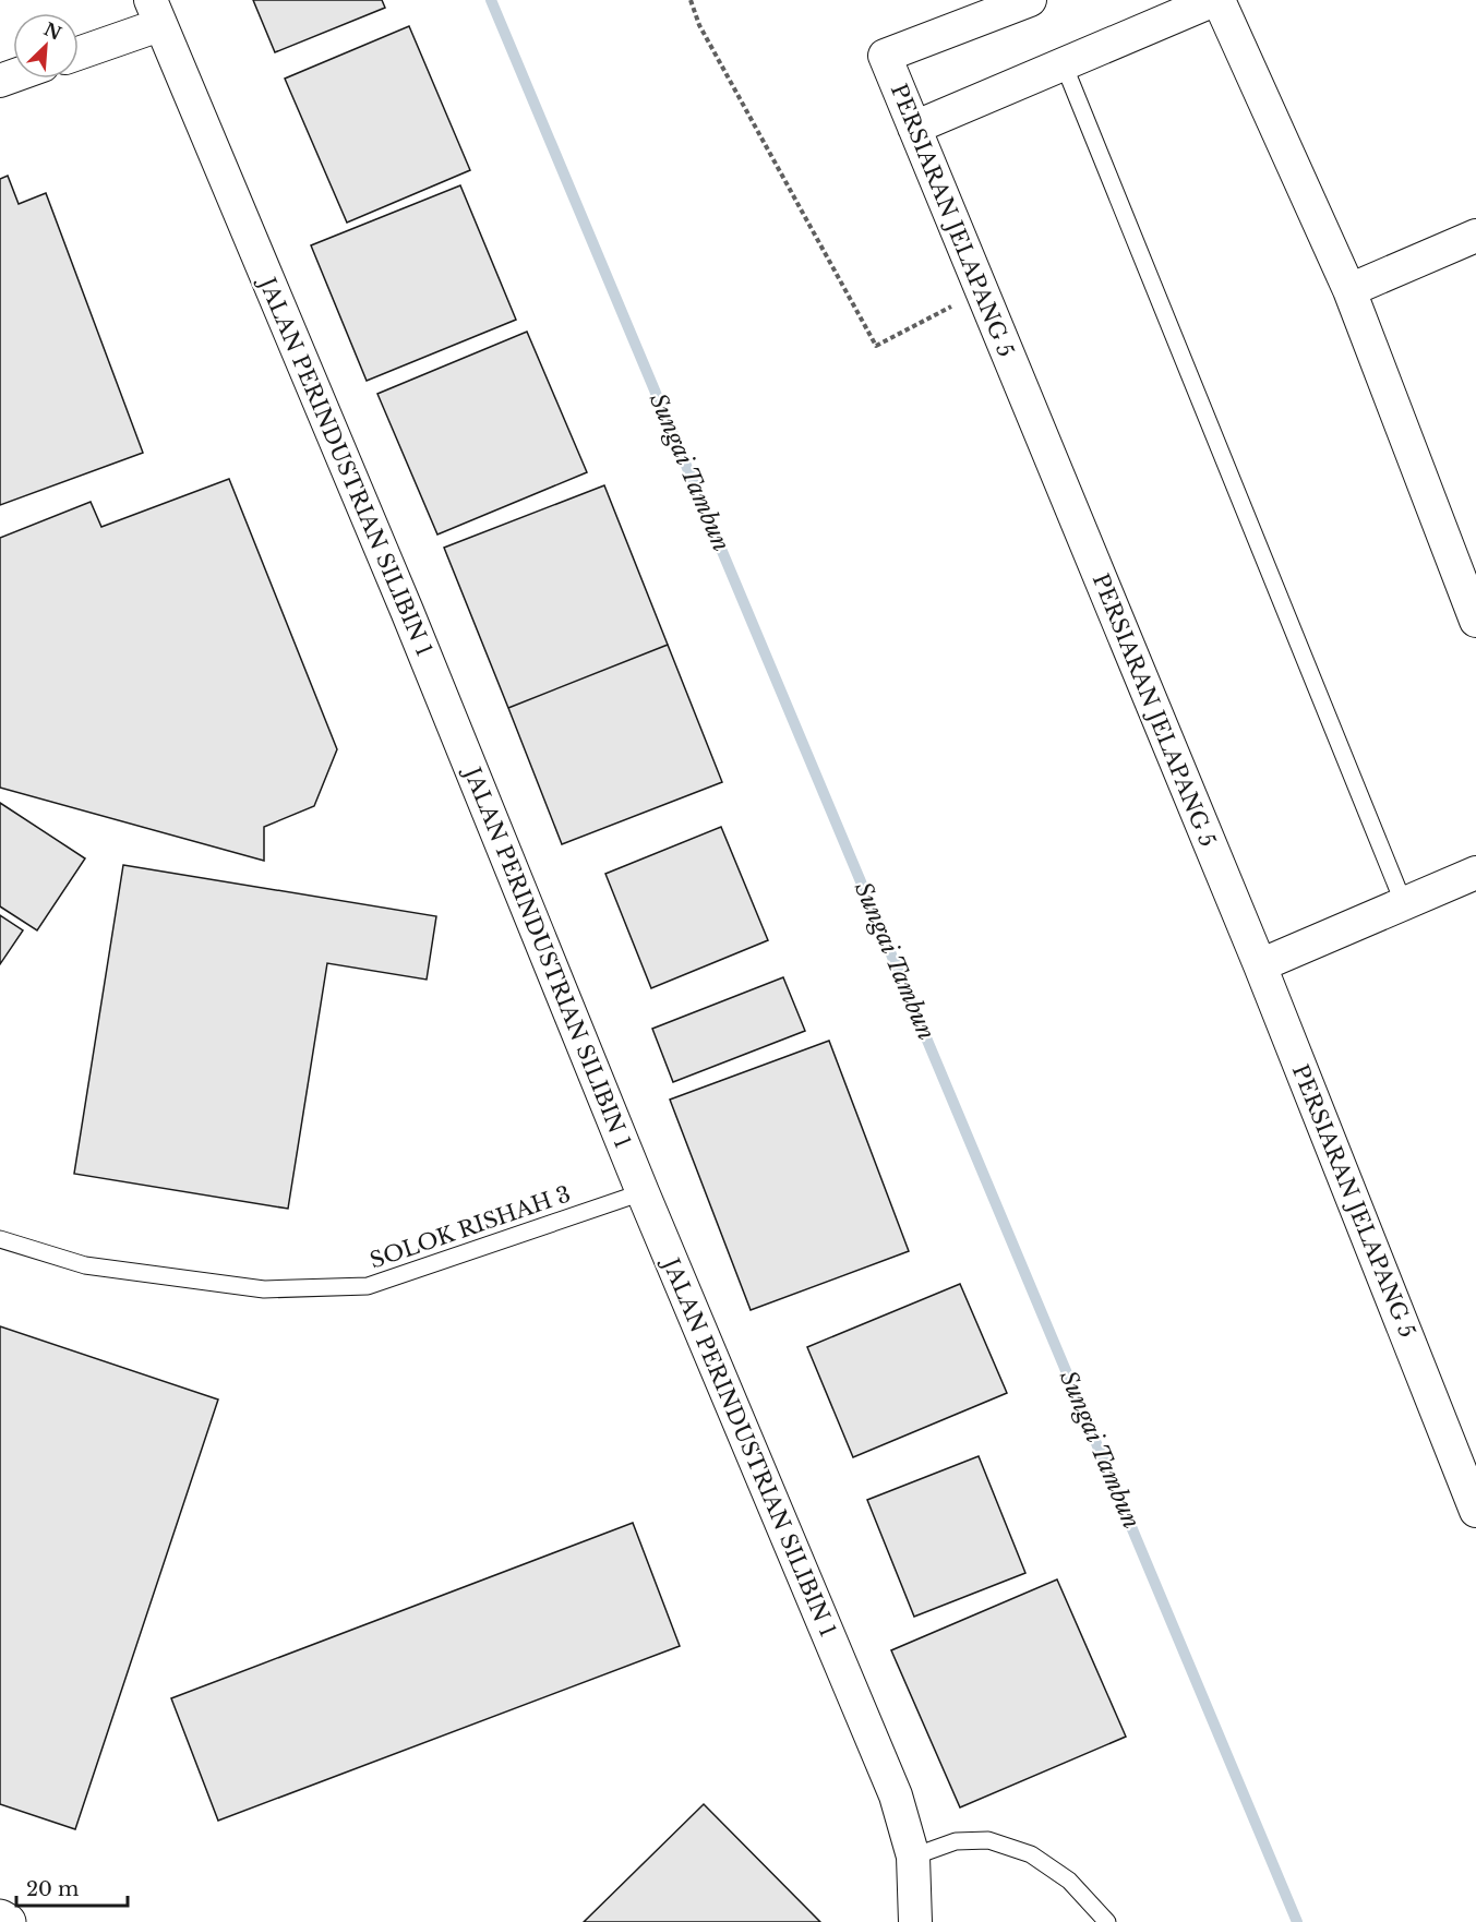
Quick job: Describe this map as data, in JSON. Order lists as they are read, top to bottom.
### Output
{
  "streets": {
    "street": ["PERSIARAN JELAPANG 5", "JALAN PERINDUSTRIAN SILIBIN 1"],
    "lane": ["SOLOK RISHAH 3"]
  },
  "crossings": [
    ["JALAN PERINDUSTRIAN SILIBIN 1", "SOLOK RISHAH 3"]
  ],
  "water": ["Sungai Tambun"],
  "scale_bar": "20 m",
  "north": "top right"
}
